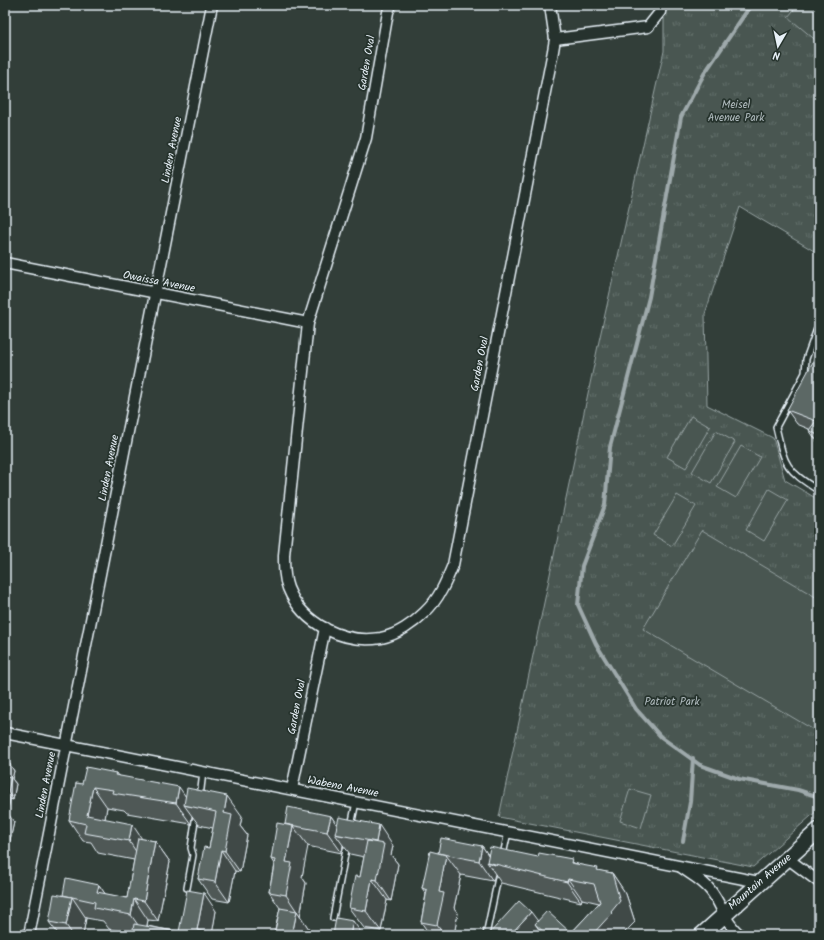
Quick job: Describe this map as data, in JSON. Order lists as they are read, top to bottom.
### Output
{
  "streets": {
    "street": [
      "Garden Oval",
      "Linden Avenue",
      "Owaissa Avenue",
      "Wabeno Avenue",
      "Mountain Avenue"
    ]
  },
  "crossings": [
    ["Garden Oval", "Owaissa Avenue"],
    ["Garden Oval", "Wabeno Avenue"],
    ["Linden Avenue", "Owaissa Avenue"],
    ["Linden Avenue", "Wabeno Avenue"],
    ["Wabeno Avenue", "Mountain Avenue"]
  ],
  "parks": ["Meisel Avenue Park", "Patriot Park"],
  "north": "bottom"
}
